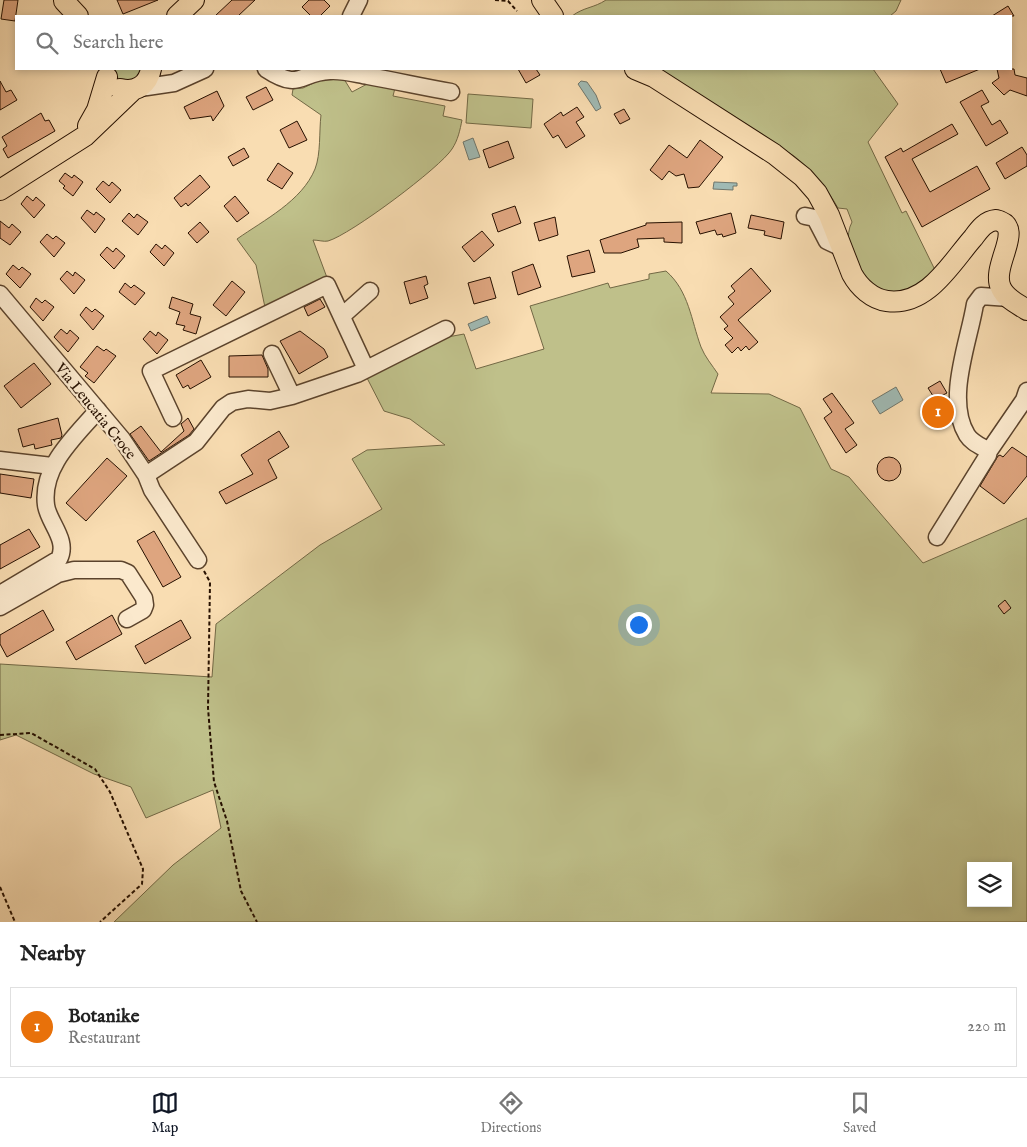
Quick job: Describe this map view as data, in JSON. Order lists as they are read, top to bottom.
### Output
{
  "streets": {
    "street": ["Via Leucatia Croce"]
  },
  "page": {
    "search": "Search here",
    "pins": "1",
    "heading": "Nearby",
    "list": [
      {
        "mark": "1",
        "name": "Botanike",
        "note": "Restaurant",
        "value": "220 m"
      }
    ],
    "nav": ["Map", "Directions", "Saved"]
  }
}
